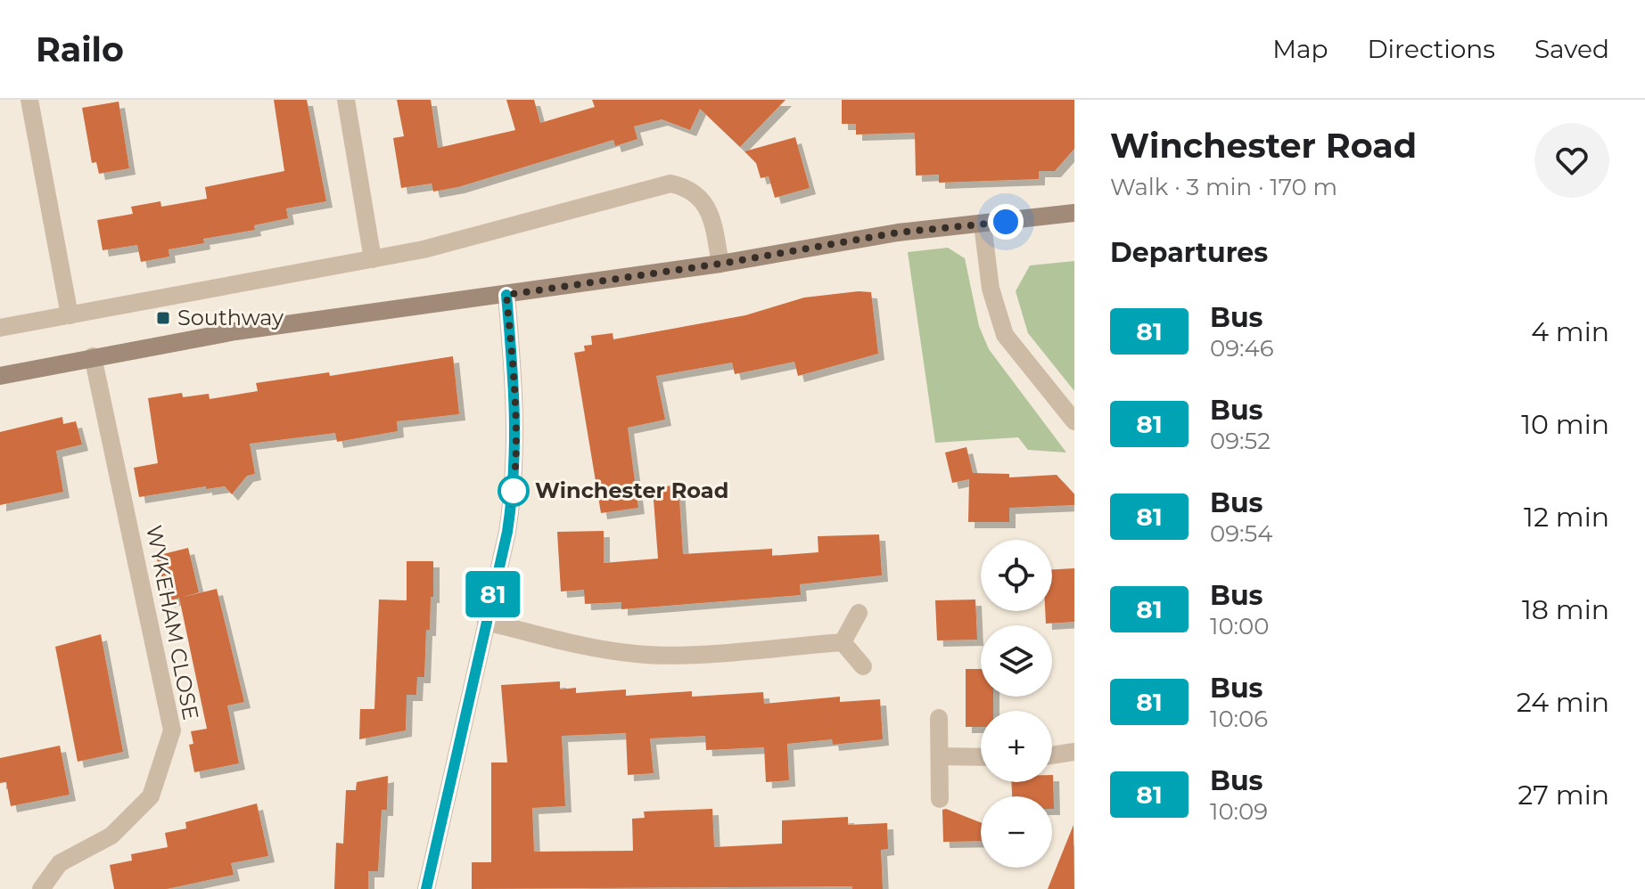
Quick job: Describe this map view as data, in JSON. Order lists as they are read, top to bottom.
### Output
{
  "streets": {
    "street": ["WYKEHAM CLOSE"]
  },
  "places": {
    "transit": ["Southway"],
    "other": ["Winchester Road"]
  },
  "lines": ["bus line 81"],
  "page": {
    "header": "Railo",
    "nav": ["Map", "Directions", "Saved"],
    "on_map": "81",
    "heading": [
      ["Winchester Road", "Walk · 3 min · 170 m"],
      "Departures"
    ],
    "list": [
      {
        "mark": "81",
        "name": "Bus",
        "note": "09:46",
        "value": "4 min"
      },
      {
        "mark": "81",
        "name": "Bus",
        "note": "09:52",
        "value": "10 min"
      },
      {
        "mark": "81",
        "name": "Bus",
        "note": "09:54",
        "value": "12 min"
      },
      {
        "mark": "81",
        "name": "Bus",
        "note": "10:00",
        "value": "18 min"
      },
      {
        "mark": "81",
        "name": "Bus",
        "note": "10:06",
        "value": "24 min"
      },
      {
        "mark": "81",
        "name": "Bus",
        "note": "10:09",
        "value": "27 min"
      }
    ],
    "map_buttons": ["+", "−"]
  }
}
